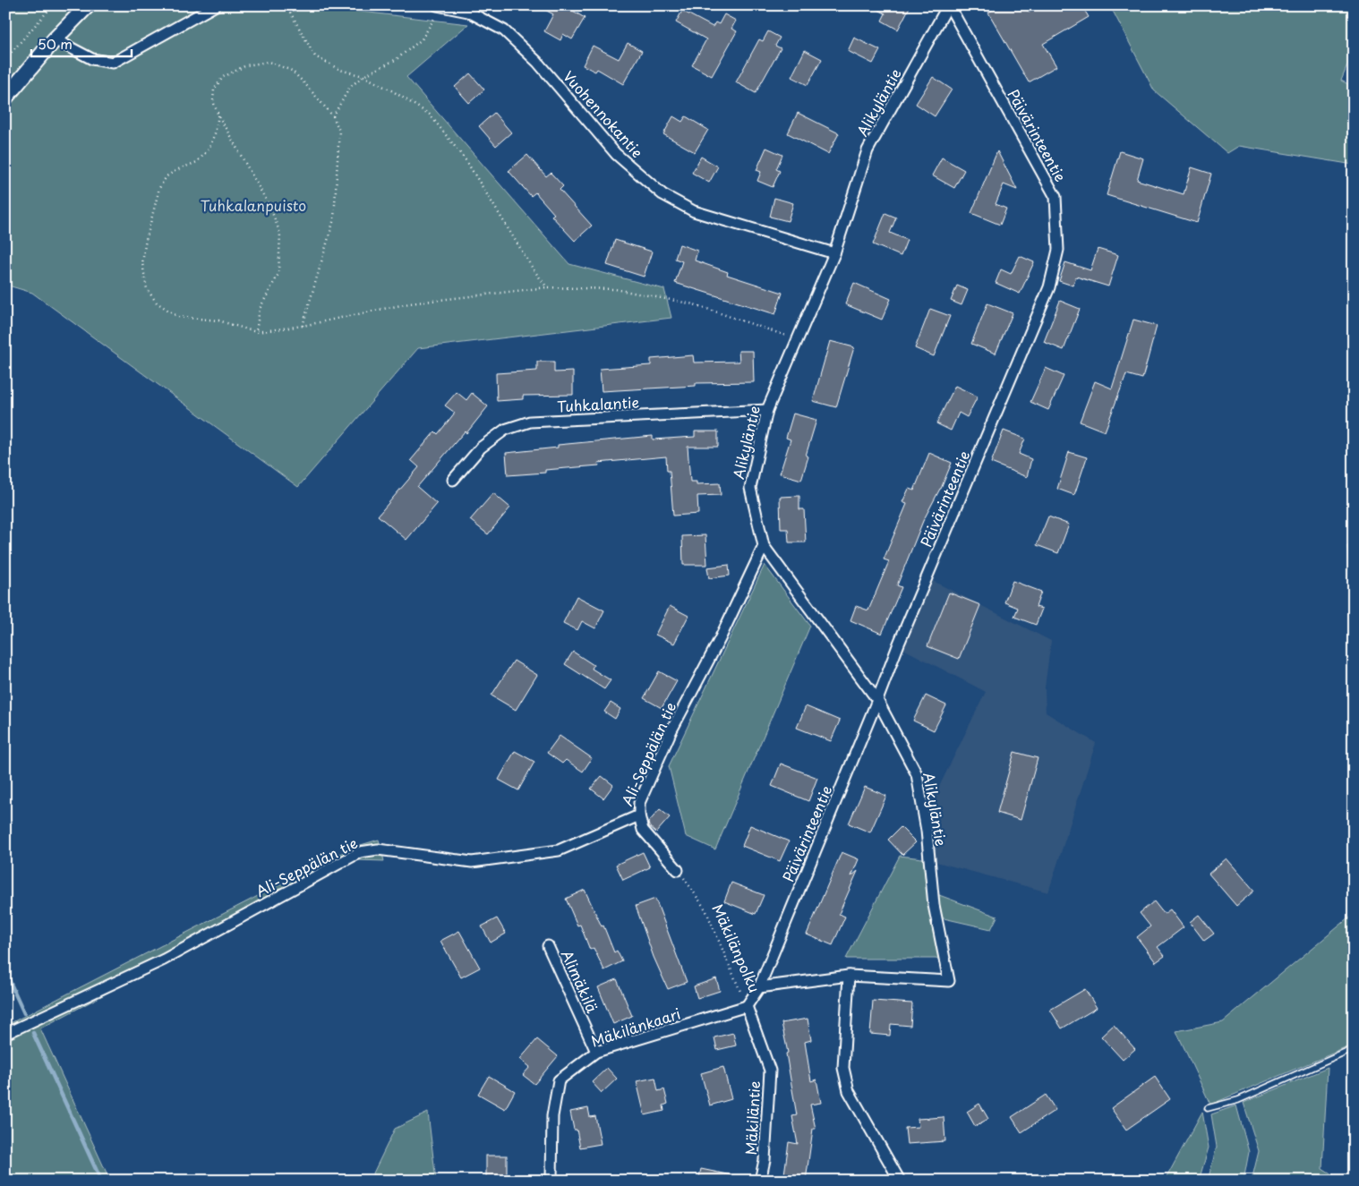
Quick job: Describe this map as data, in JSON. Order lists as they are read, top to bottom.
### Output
{
  "streets": {
    "street": [
      "Alikyläntie",
      "Vuohennokantie",
      "Päivärinteentie",
      "Tuhkalantie",
      "Ali-Seppälän tie",
      "Alimäkilä",
      "Mäkilänkaari",
      "Mäkiläntie"
    ],
    "path": ["Mäkilänpolku"]
  },
  "crossings": [
    ["Alikyläntie", "Vuohennokantie"],
    ["Alikyläntie", "Päivärinteentie"],
    ["Alikyläntie", "Tuhkalantie"],
    ["Alikyläntie", "Ali-Seppälän tie"],
    ["Päivärinteentie", "Mäkilänpolku"],
    ["Päivärinteentie", "Mäkilänkaari"],
    ["Päivärinteentie", "Mäkiläntie"],
    ["Mäkilänpolku", "Mäkilänkaari"],
    ["Mäkilänpolku", "Mäkiläntie"],
    ["Alimäkilä", "Mäkilänkaari"],
    ["Mäkilänkaari", "Mäkiläntie"]
  ],
  "parks": ["Tuhkalanpuisto"],
  "scale_bar": "50 m"
}
